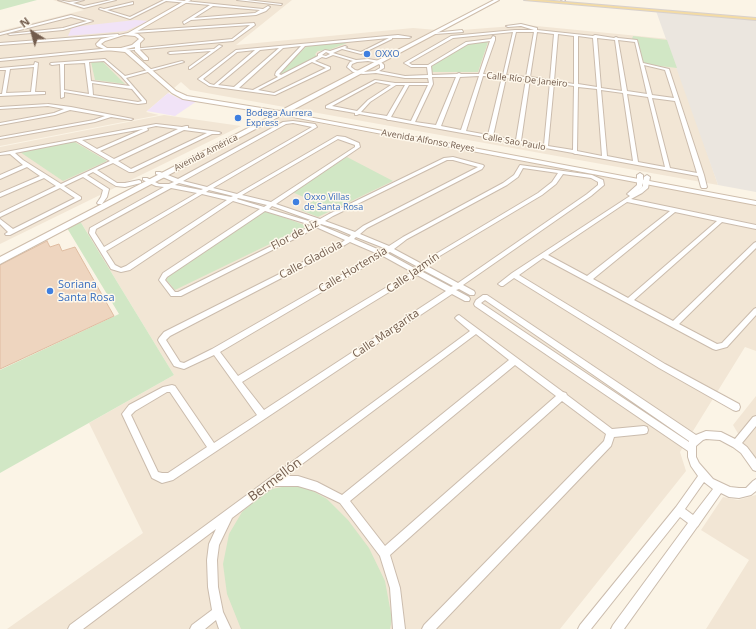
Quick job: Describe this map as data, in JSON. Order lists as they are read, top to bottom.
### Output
{
  "streets": {
    "street": [
      "Calle Río De Janeiro",
      "Avenida Alfonso Reyes",
      "Calle Sao Paulo",
      "Avenida América",
      "Flor de Liz",
      "Calle Gladiola",
      "Calle Hortensia",
      "Calle Jazmín",
      "Calle Margarita",
      "Bermellón"
    ]
  },
  "crossings": [
    ["Calle Río De Janeiro", "Avenida América"],
    ["Avenida Alfonso Reyes", "Avenida América"],
    ["Flor de Liz", "Calle Gladiola"],
    ["Calle Gladiola", "Calle Hortensia"],
    ["Calle Hortensia", "Calle Jazmín"],
    ["Calle Hortensia", "Calle Margarita"],
    ["Calle Jazmín", "Calle Margarita"]
  ],
  "places": [
    "OXXO",
    "Bodega Aurrera Express",
    "Oxxo Villas de Santa Rosa",
    "Soriana Santa Rosa"
  ],
  "north": "top left"
}
